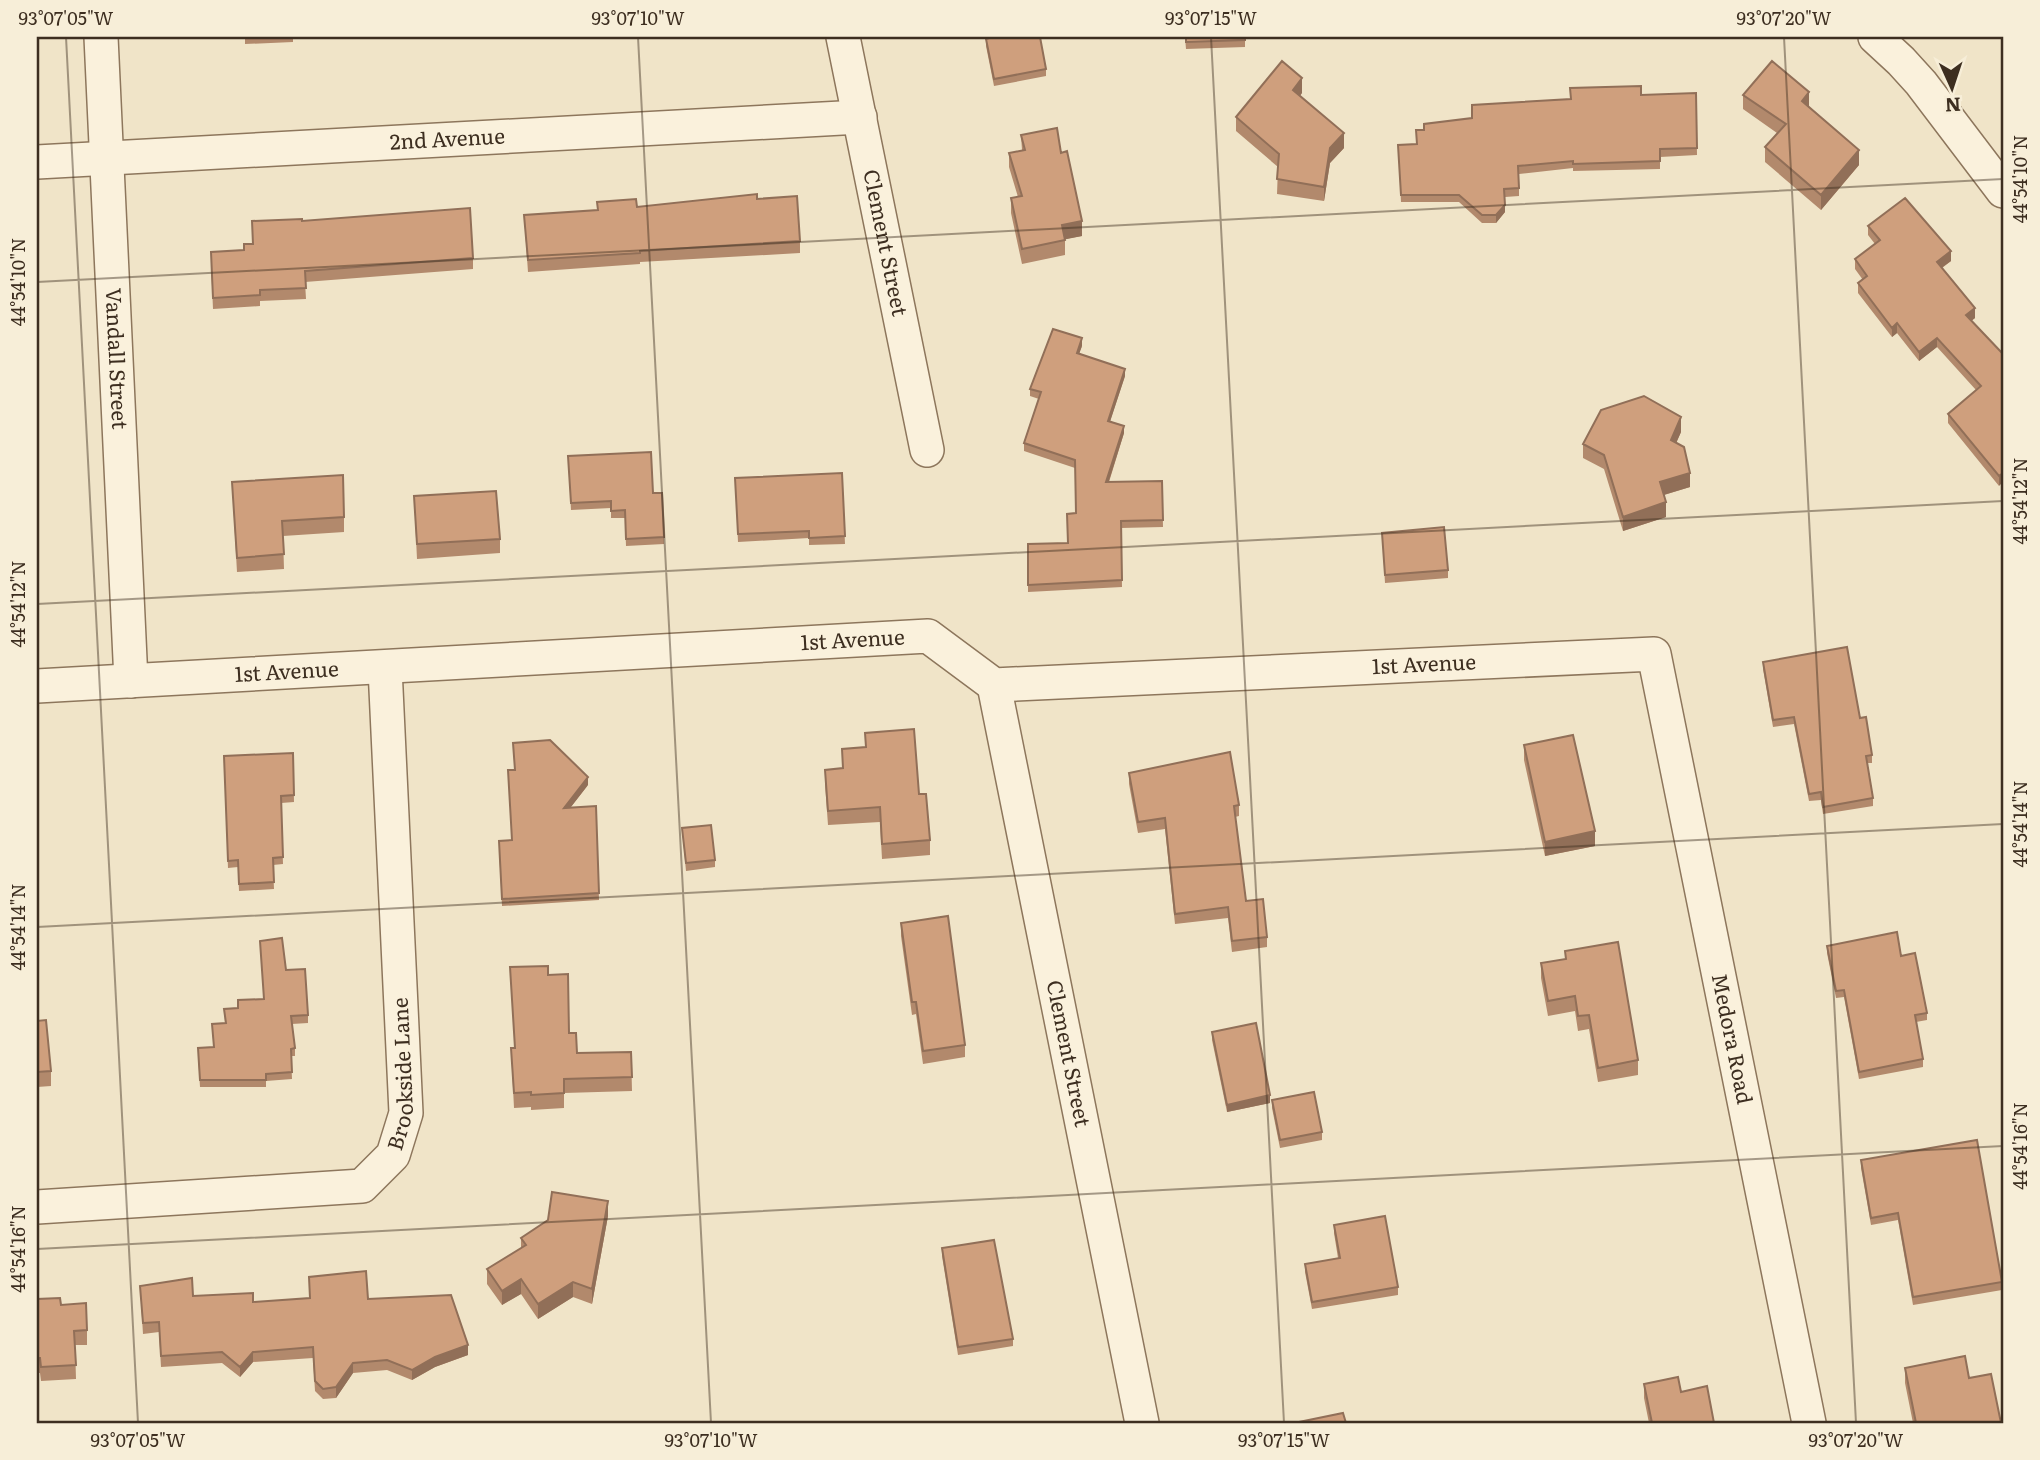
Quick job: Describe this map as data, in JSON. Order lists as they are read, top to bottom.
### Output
{
  "streets": {
    "street": [
      "2nd Avenue",
      "Clement Street",
      "Vandall Street",
      "1st Avenue",
      "Medora Road",
      "Brookside Lane"
    ]
  },
  "crossings": [
    ["2nd Avenue", "Clement Street"],
    ["2nd Avenue", "Vandall Street"],
    ["Clement Street", "1st Avenue"],
    ["Vandall Street", "1st Avenue"],
    ["1st Avenue", "Medora Road"],
    ["1st Avenue", "Brookside Lane"]
  ],
  "north": "bottom",
  "coordinates": [
    "93°07'05\"W",
    "93°07'10\"W",
    "93°07'15\"W",
    "93°07'20\"W",
    "44°54'10\"N",
    "44°54'12\"N",
    "44°54'14\"N",
    "44°54'16\"N"
  ]
}
